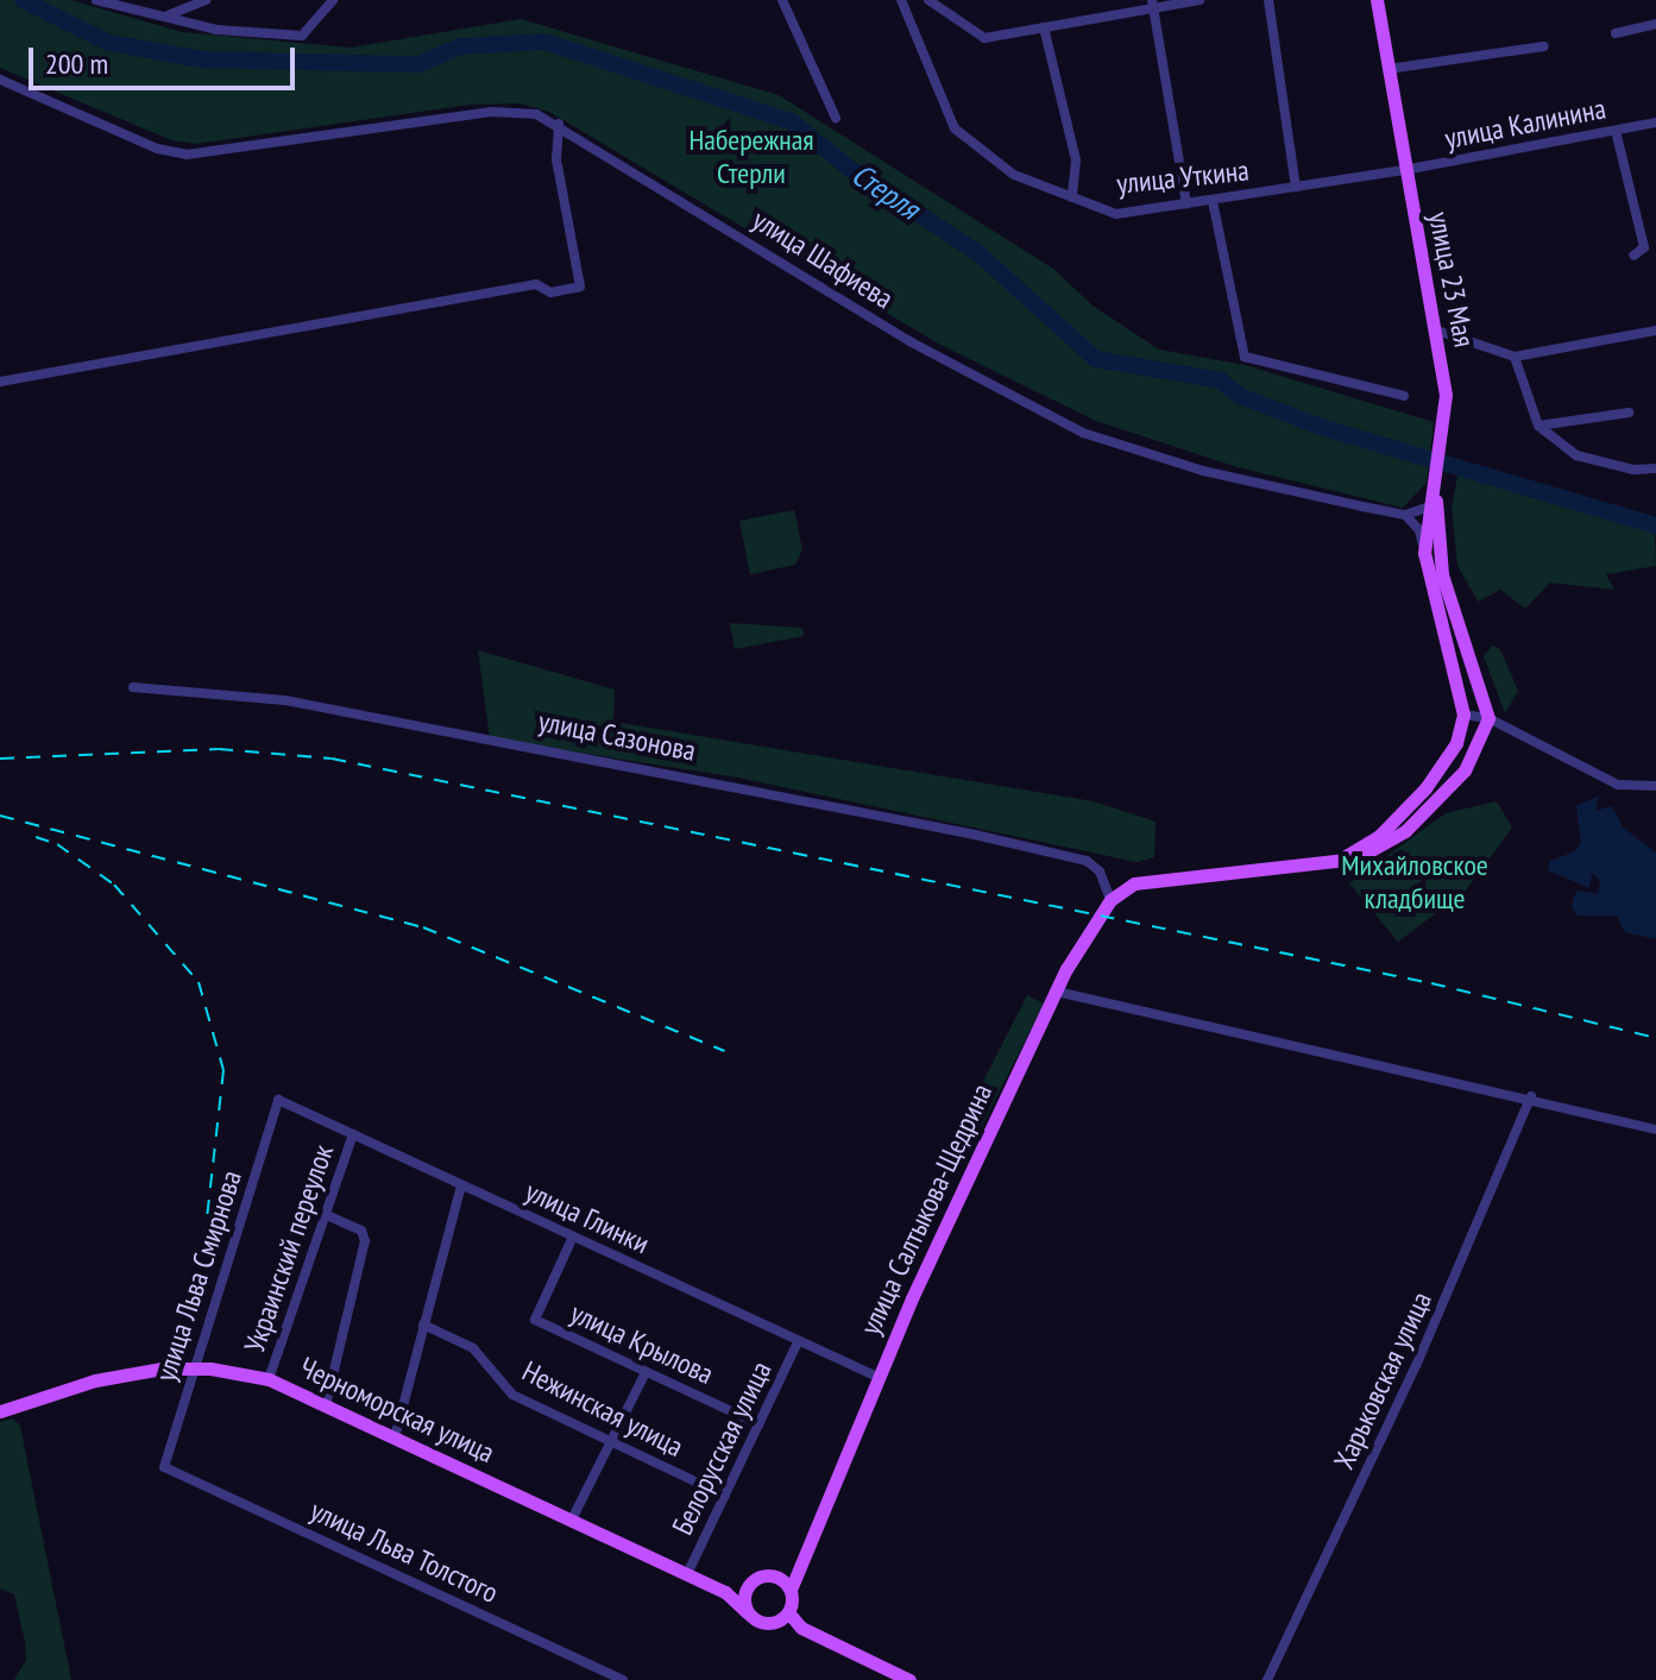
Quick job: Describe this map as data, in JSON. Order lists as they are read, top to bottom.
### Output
{
  "streets": {
    "main road": ["улица 23 Мая", "улица Салтыкова-Щедрина", "Черноморская улица"],
    "street": [
      "улица Калинина",
      "улица Уткина",
      "улица Шафиева",
      "улица Сазонова",
      "улица Глинки",
      "Украинский переулок",
      "улица Льва Смирнова",
      "улица Крылова",
      "Харьковская улица",
      "Нежинская улица",
      "Белорусская улица",
      "улица Льва Толстого"
    ]
  },
  "crossings": [
    ["улица Калинина", "улица Уткина"],
    ["улица Калинина", "улица 23 Мая"],
    ["улица Уткина", "улица 23 Мая"],
    ["улица Сазонова", "улица Салтыкова-Щедрина"],
    ["улица Салтыкова-Щедрина", "улица Глинки"],
    ["улица Салтыкова-Щедрина", "Черноморская улица"],
    ["улица Глинки", "Украинский переулок"],
    ["улица Глинки", "улица Льва Смирнова"],
    ["улица Глинки", "улица Крылова"],
    ["улица Глинки", "Белорусская улица"],
    ["Украинский переулок", "Черноморская улица"],
    ["улица Льва Смирнова", "Черноморская улица"],
    ["улица Льва Смирнова", "улица Льва Толстого"],
    ["улица Крылова", "Белорусская улица"],
    ["Нежинская улица", "Белорусская улица"],
    ["Черноморская улица", "Белорусская улица"]
  ],
  "water": ["Стерля"],
  "parks": ["Набережная Стерли", "Михайловское кладбище"],
  "scale_bar": "200 m"
}
